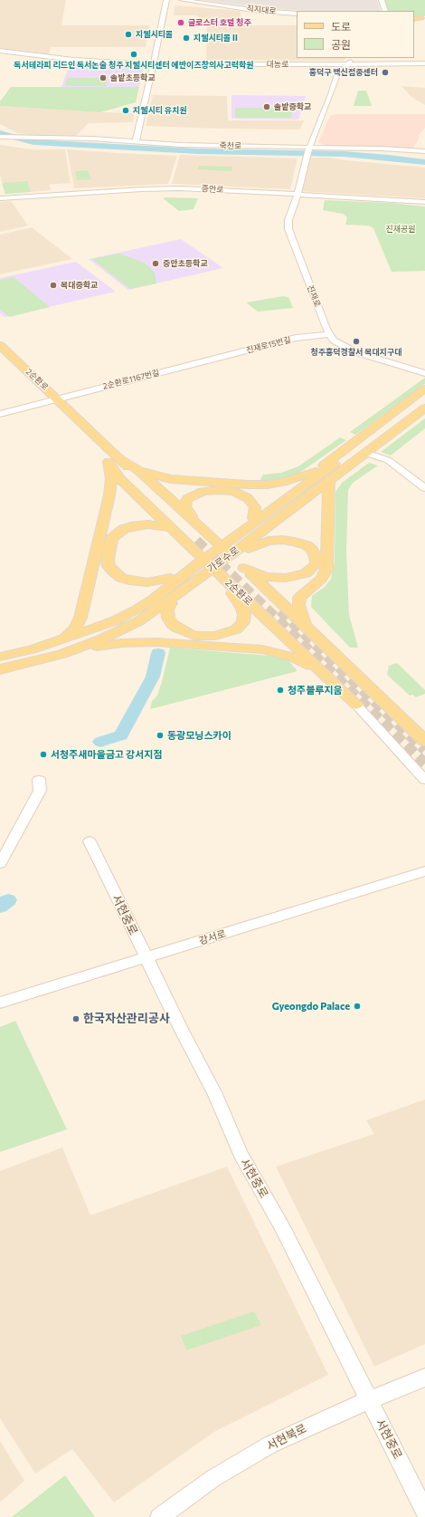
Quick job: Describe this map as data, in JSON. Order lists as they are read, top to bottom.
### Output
{
  "streets": {
    "main road": ["2순환로", "가로수로"],
    "street": [
      "직지대로",
      "대농로",
      "죽천로",
      "증안로",
      "진재로",
      "진재로15번길",
      "2순환로1167번길",
      "서현중로",
      "강서로",
      "서현북로"
    ]
  },
  "crossings": [
    ["대농로", "진재로"],
    ["죽천로", "진재로"],
    ["증안로", "진재로"],
    ["진재로", "진재로15번길"],
    ["진재로15번길", "2순환로1167번길"],
    ["2순환로", "2순환로1167번길"],
    ["2순환로", "가로수로"],
    ["서현중로", "강서로"],
    ["서현중로", "서현북로"]
  ],
  "parks": ["진재공원"],
  "places": [
    "글로스터 호텔 청주",
    "지웰시티몰",
    "지웰시티몰 II",
    "독서테라피 리드인 독서논술 청주 지웰시티센터 에반이즈창의사고력학원",
    "흥덕구 백신접종센터",
    "솔밭초등학교",
    "솔밭중학교",
    "지웰시티 유치원",
    "증안초등학교",
    "복대중학교",
    "청주흥덕경찰서 복대지구대",
    "청주블루지움",
    "동광모닝스카이",
    "서청주새마을금고 강서지점",
    "Gyeongdo Palace",
    "한국자산관리공사"
  ],
  "legend": ["도로", "공원"]
}
